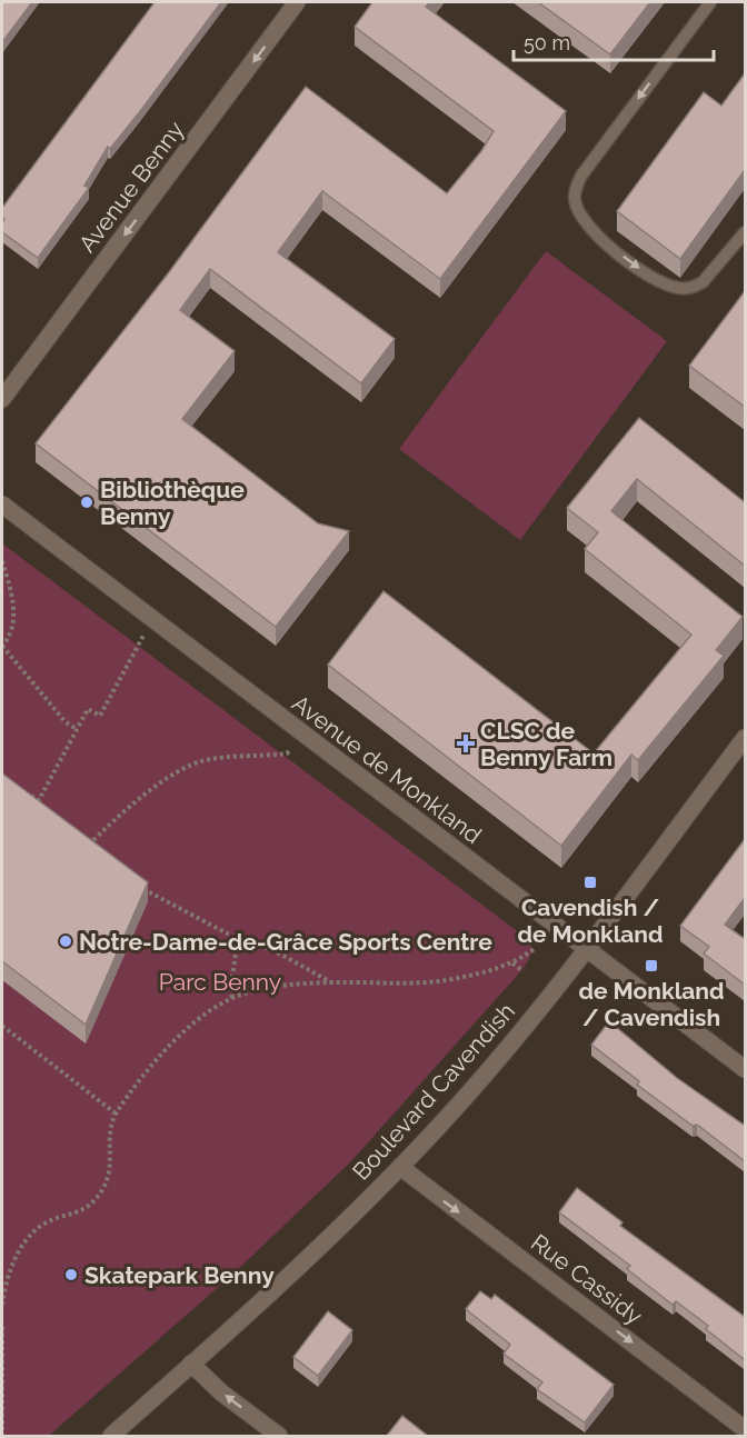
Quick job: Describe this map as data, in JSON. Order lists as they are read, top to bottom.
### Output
{
  "streets": {
    "street": [
      "Avenue Benny",
      "Avenue de Monkland",
      "Boulevard Cavendish",
      "Rue Cassidy"
    ]
  },
  "crossings": [
    ["Avenue de Monkland", "Boulevard Cavendish"],
    ["Boulevard Cavendish", "Rue Cassidy"]
  ],
  "one_way": ["Avenue Benny", "Rue Cassidy"],
  "parks": ["Parc Benny"],
  "places": {
    "other": ["Bibliothèque Benny", "Notre-Dame-de-Grâce Sports Centre", "Skatepark Benny"],
    "health": ["CLSC de Benny Farm"],
    "transit": ["Cavendish / de Monkland", "de Monkland / Cavendish"]
  },
  "scale_bar": "50 m"
}
